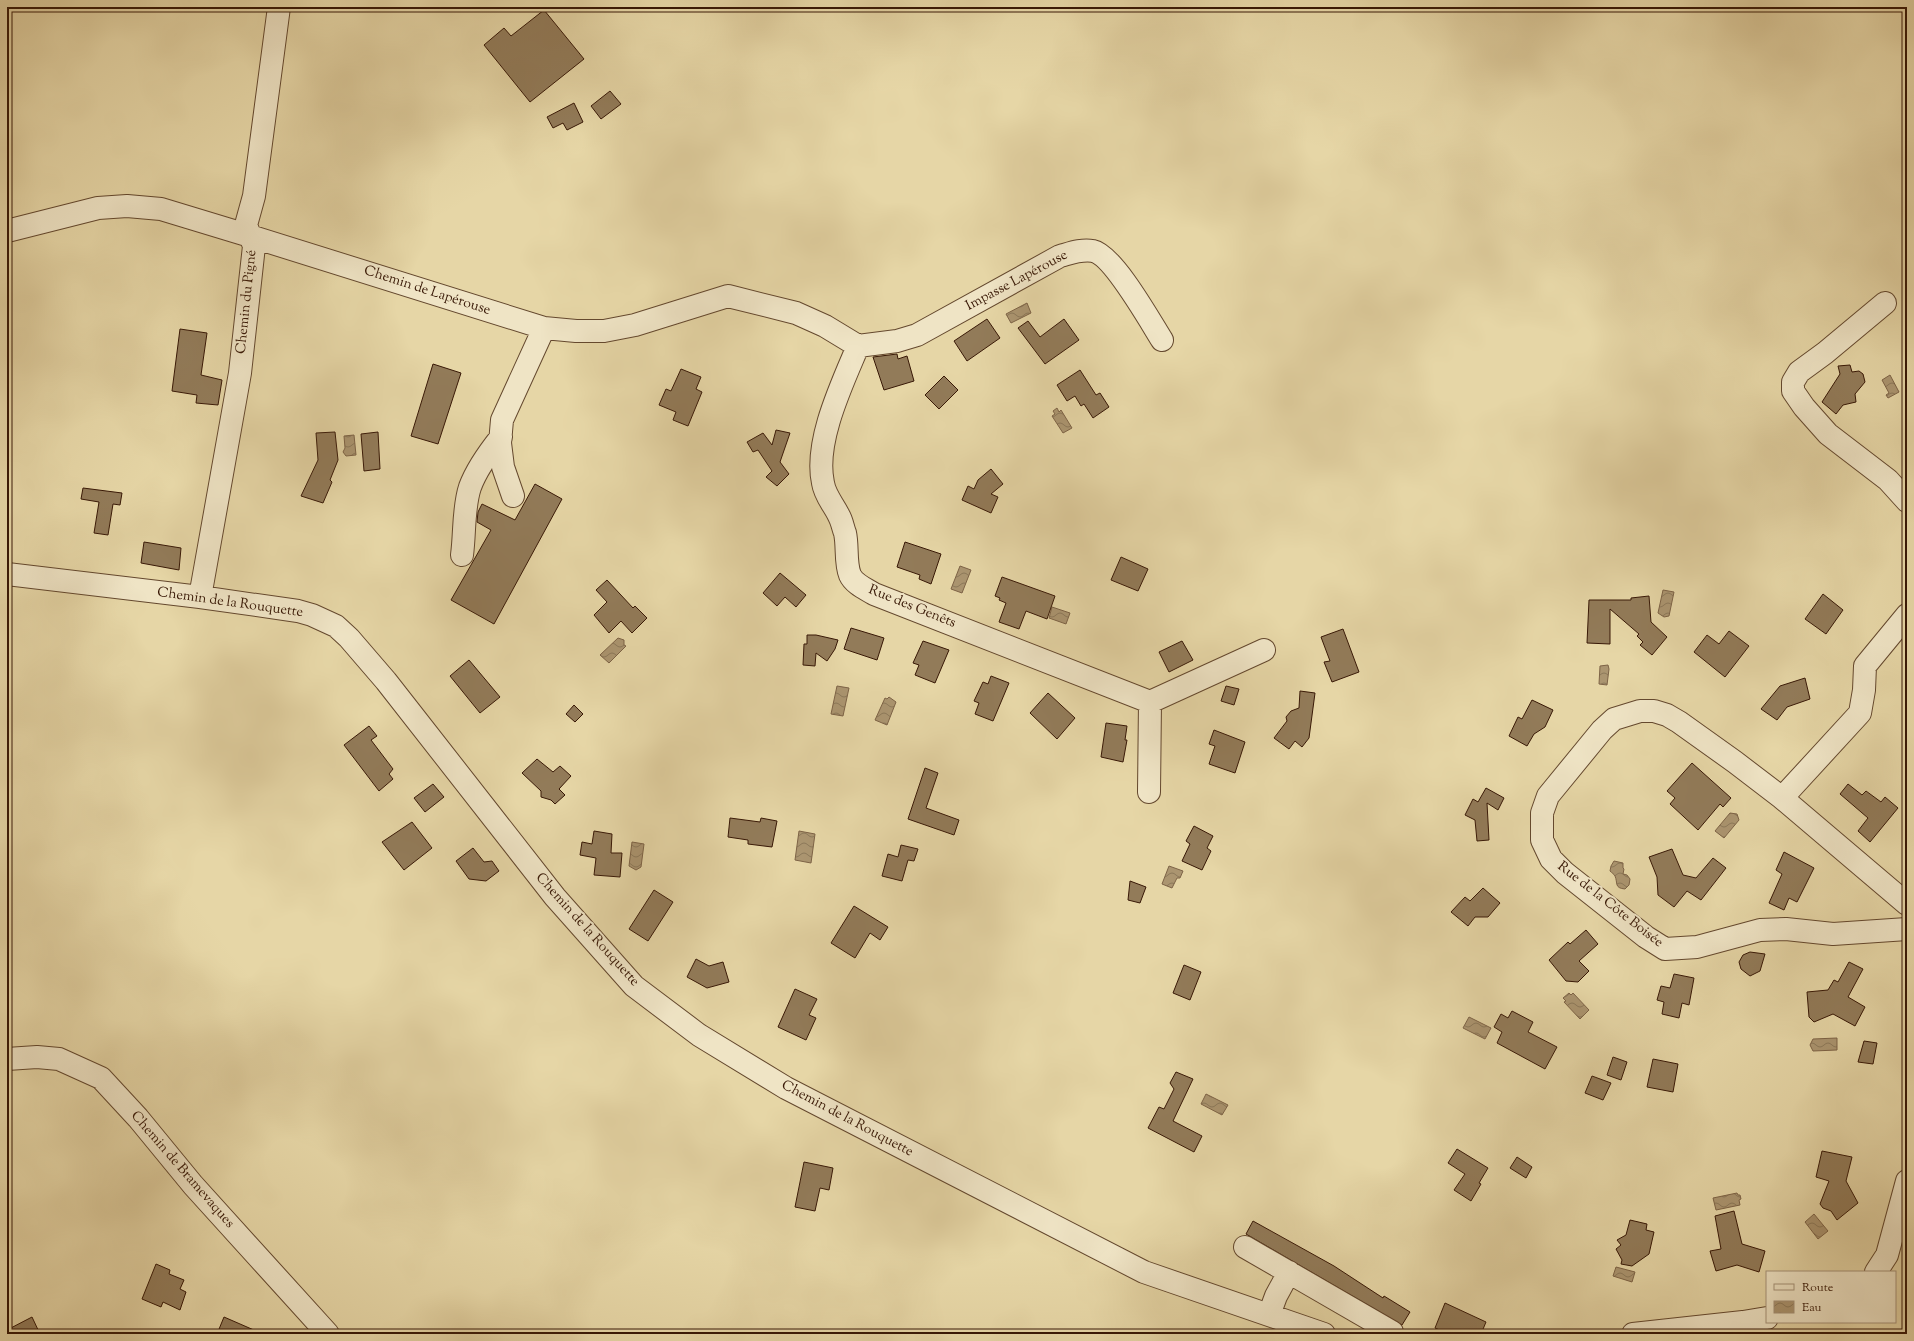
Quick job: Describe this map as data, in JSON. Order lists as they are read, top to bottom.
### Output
{
  "streets": {
    "street": [
      "Impasse Lapérouse",
      "Chemin de Lapérouse",
      "Chemin du Pigné",
      "Chemin de la Rouquette",
      "Rue des Genêts",
      "Rue de la Côte Boisée",
      "Chemin de Bramevaques"
    ]
  },
  "crossings": [
    ["Impasse Lapérouse", "Chemin de Lapérouse"],
    ["Impasse Lapérouse", "Rue des Genêts"],
    ["Chemin de Lapérouse", "Chemin du Pigné"],
    ["Chemin de Lapérouse", "Rue des Genêts"],
    ["Chemin du Pigné", "Chemin de la Rouquette"]
  ],
  "legend": ["Route", "Eau"]
}
